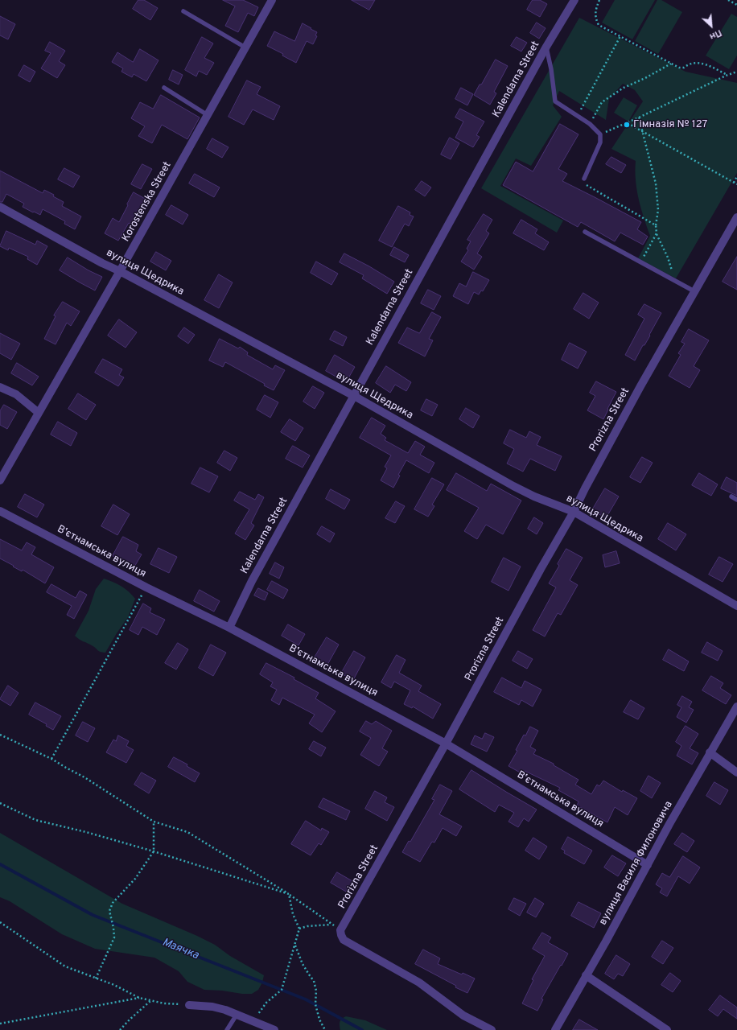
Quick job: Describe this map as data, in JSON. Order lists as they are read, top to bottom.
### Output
{
  "streets": {
    "street": [
      "Kalendarna Street",
      "Korostenska Street",
      "вулиця Щедрика",
      "Prorizna Street",
      "Вʼєтнамська вулиця",
      "вулиця Василя Филоновича"
    ]
  },
  "crossings": [
    ["Kalendarna Street", "вулиця Щедрика"],
    ["Kalendarna Street", "Вʼєтнамська вулиця"],
    ["Korostenska Street", "вулиця Щедрика"],
    ["вулиця Щедрика", "Prorizna Street"],
    ["Prorizna Street", "Вʼєтнамська вулиця"],
    ["Вʼєтнамська вулиця", "вулиця Василя Филоновича"]
  ],
  "water": ["Маячка"],
  "places": ["Гімназія № 127"],
  "north": "bottom right"
}
